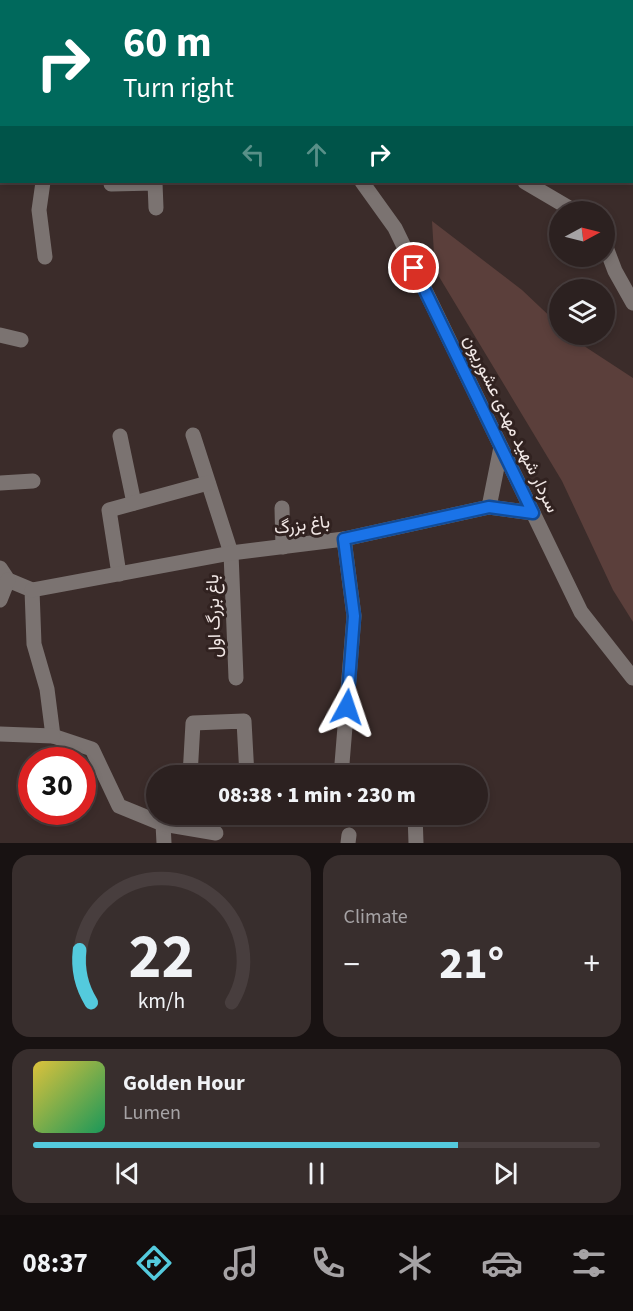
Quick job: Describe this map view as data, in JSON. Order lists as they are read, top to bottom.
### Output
{
  "streets": {
    "street": ["سردار شهید مهدی عشوریون", "باغ بزرگ", "باغ بزرگ اول"]
  },
  "crossings": [
    ["باغ بزرگ", "باغ بزرگ اول"]
  ],
  "north": "right",
  "page": {
    "turn": ["60 m", "Turn right"],
    "limit": "30",
    "trip": "08:38 · 1 min · 230 m",
    "tile": "Climate",
    "heat": ["−", "21°", "+"],
    "song": ["Golden Hour", "Lumen"],
    "tabs": "08:37",
    "gauge": ["22", "km/h"]
  }
}
